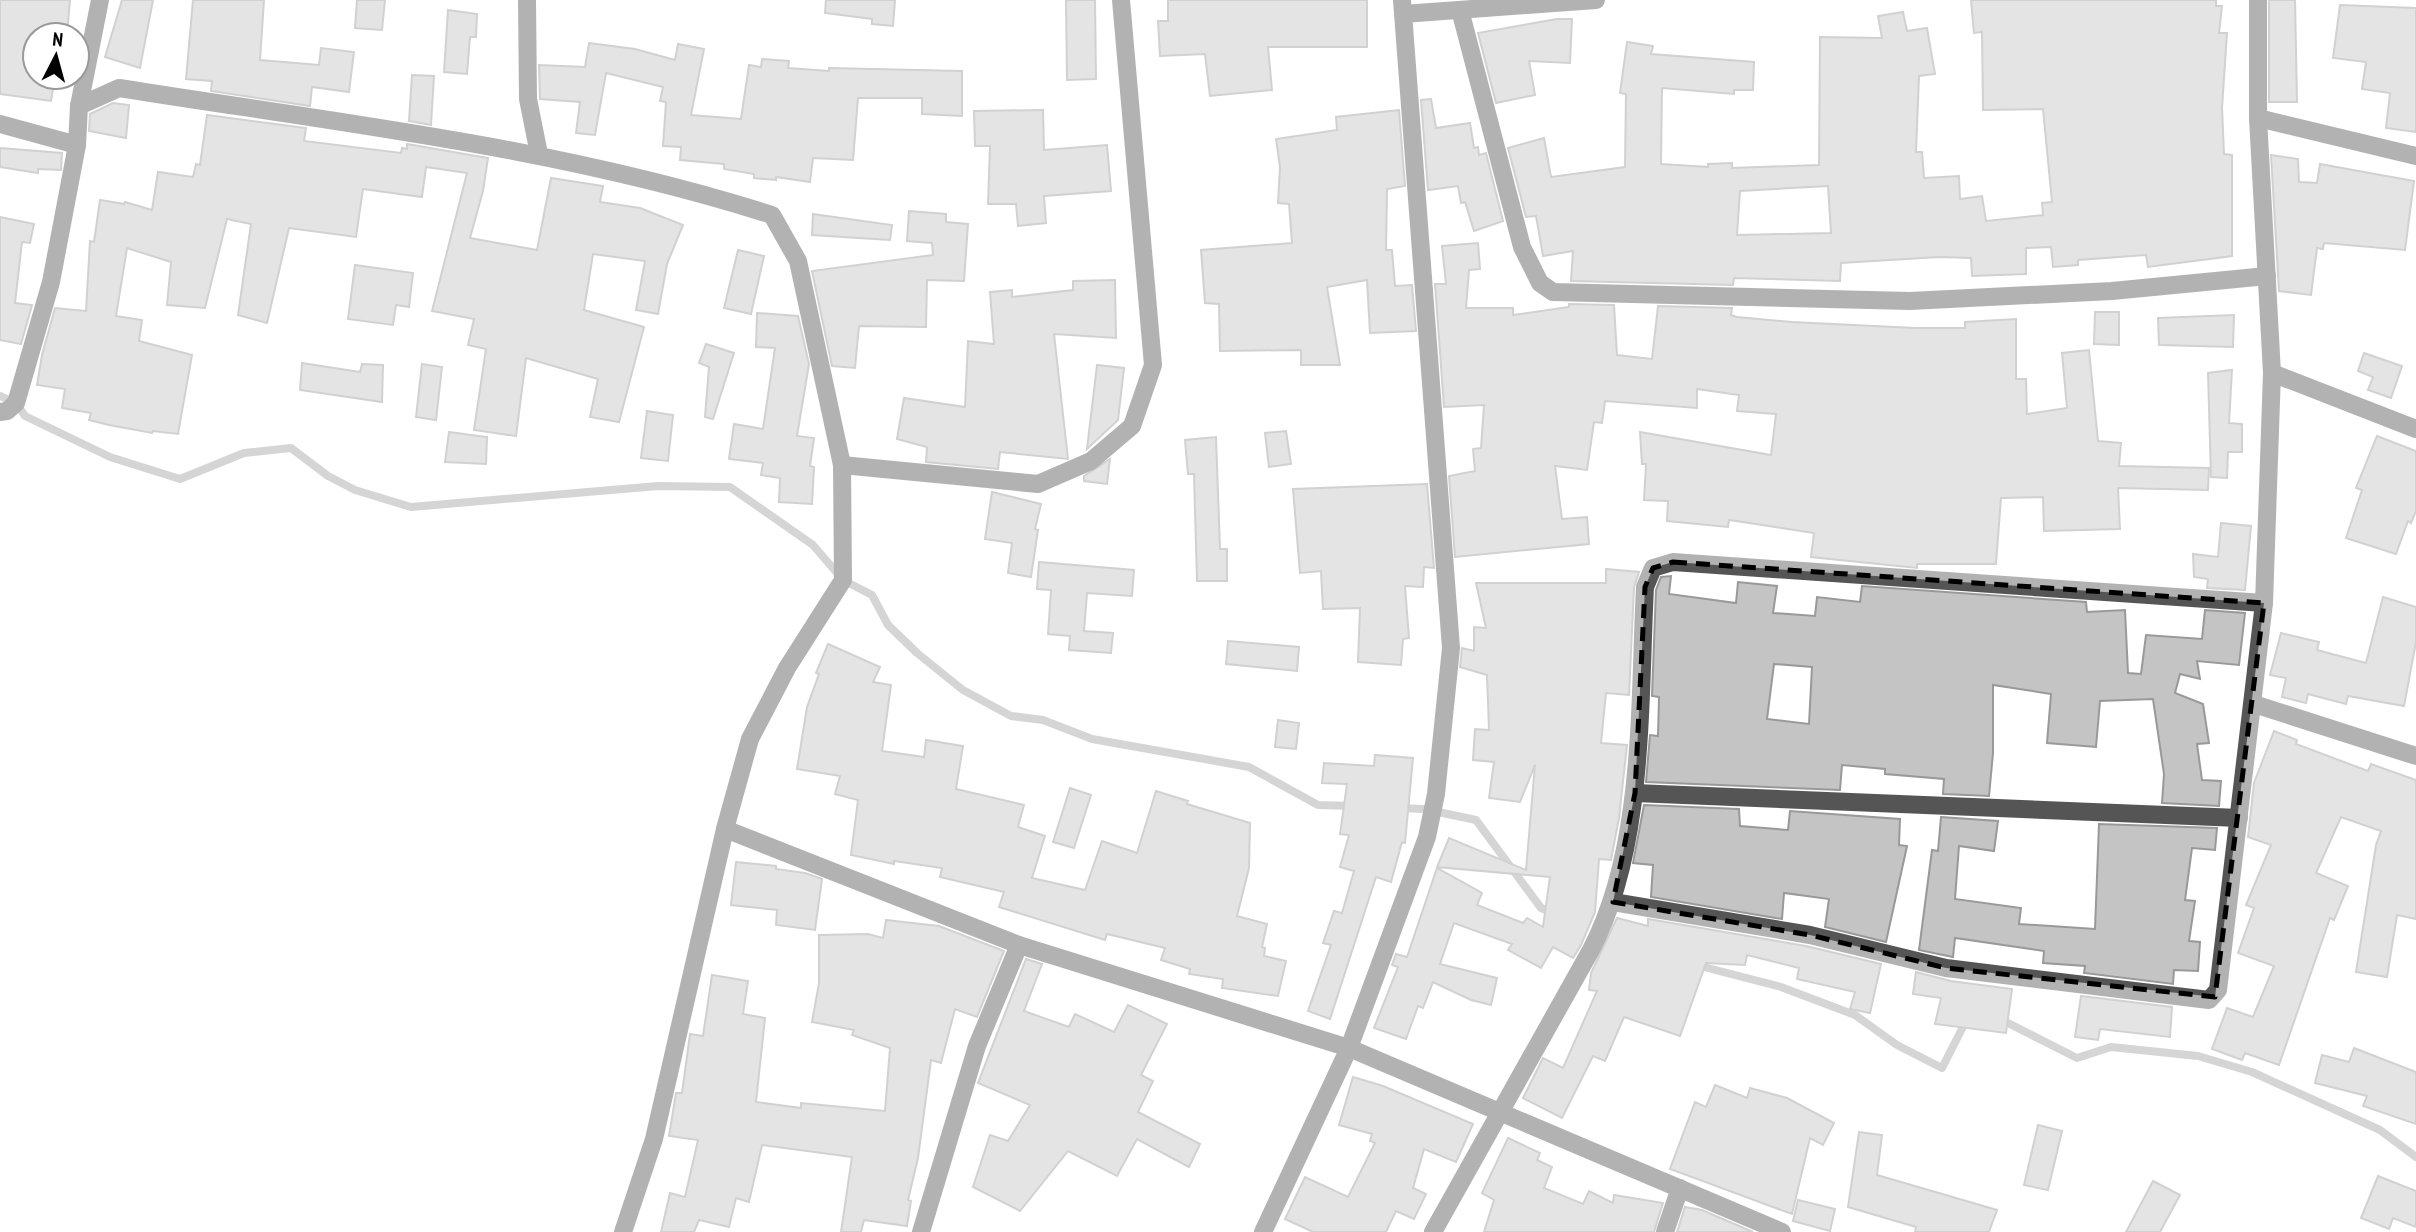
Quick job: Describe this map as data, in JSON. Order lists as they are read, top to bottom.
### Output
{
  "north": "top"
}
